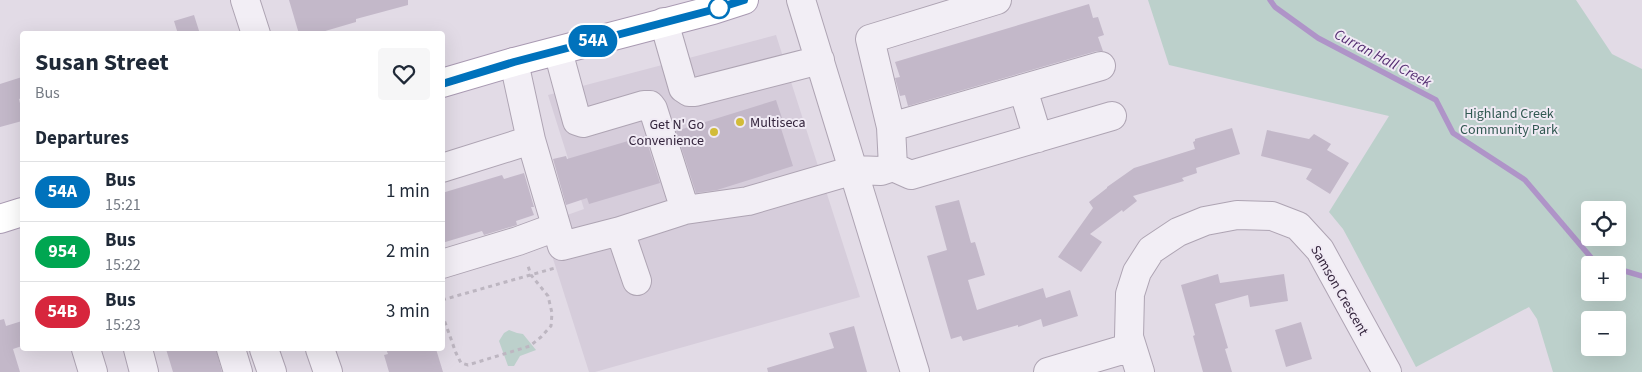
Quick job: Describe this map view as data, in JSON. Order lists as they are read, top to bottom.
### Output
{
  "streets": {
    "street": ["Samson Crescent"]
  },
  "water": ["Curran Hall Creek"],
  "parks": ["Highland Creek Community Park"],
  "places": ["Multiseca", "Get N' Go Convenience"],
  "lines": ["bus line 54A"],
  "page": {
    "on_map": "54A",
    "heading": [
      ["Susan Street", "Bus"],
      "Departures"
    ],
    "list": [
      {
        "mark": "54A",
        "name": "Bus",
        "note": "15:21",
        "value": "1 min"
      },
      {
        "mark": "954",
        "name": "Bus",
        "note": "15:22",
        "value": "2 min"
      },
      {
        "mark": "54B",
        "name": "Bus",
        "note": "15:23",
        "value": "3 min"
      }
    ],
    "map_buttons": ["+", "−"]
  }
}
